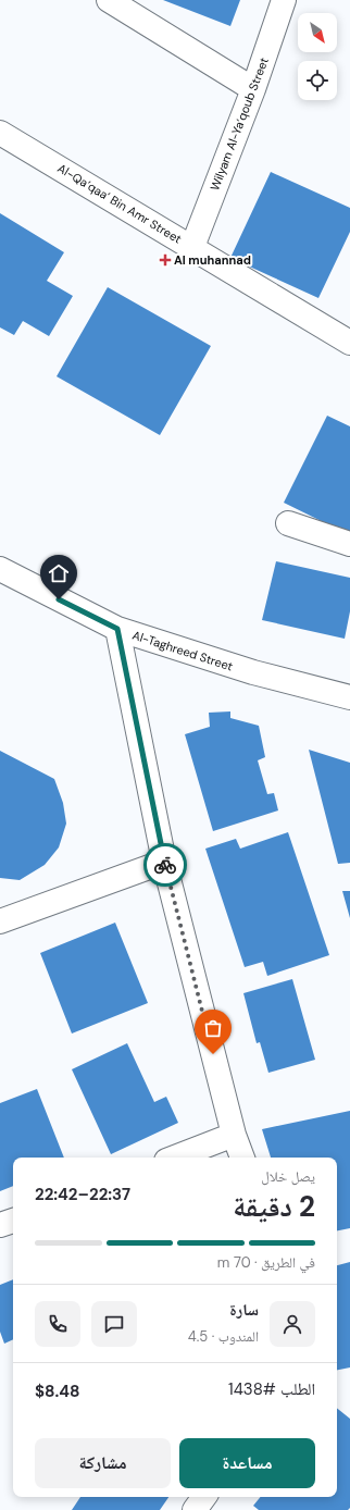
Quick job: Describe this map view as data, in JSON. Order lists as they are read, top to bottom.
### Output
{
  "streets": {
    "street": ["Wilyam Al-Ya’qoub Street", "Al-Qa’qaa’ Bin Amr Street", "Al-Taghreed Street"]
  },
  "crossings": [
    ["Wilyam Al-Ya’qoub Street", "Al-Qa’qaa’ Bin Amr Street"]
  ],
  "places": {
    "health": ["Al muhannad"]
  },
  "north": "bottom right",
  "page": {
    "heading": ["2 دقيقة", "يصل خلال", "22:37–22:42"],
    "panel": [
      "سارة",
      "المندوب · 4.5",
      "الطلب #1438",
      "$8.48"
    ],
    "bar": "في الطريق · 70 m",
    "buttons": ["مساعدة", "مشاركة"]
  }
}
